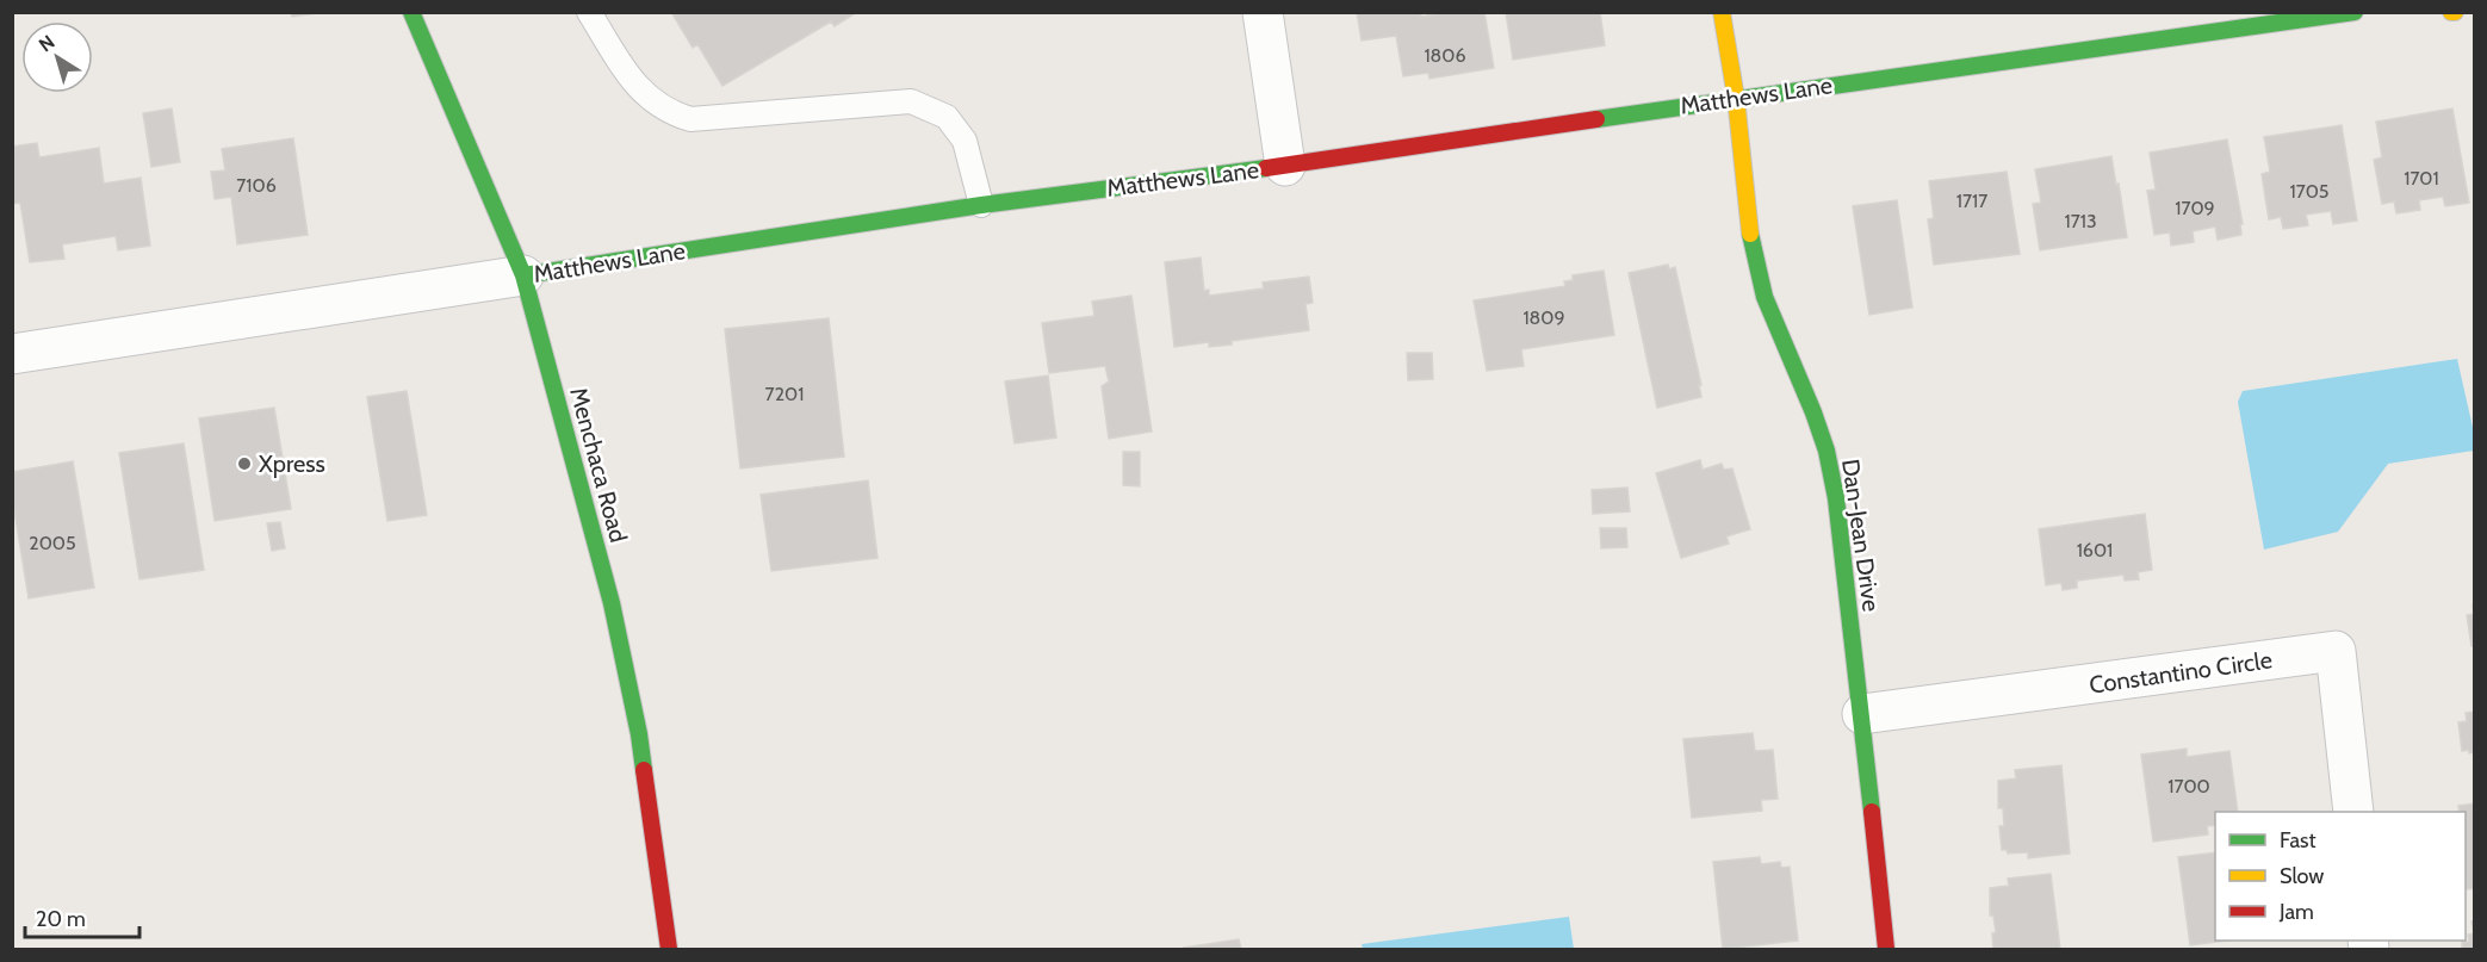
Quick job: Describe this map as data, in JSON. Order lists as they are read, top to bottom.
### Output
{
  "streets": {
    "street": [
      "Matthews Lane",
      "Menchaca Road",
      "Dan-Jean Drive",
      "Constantino Circle"
    ]
  },
  "crossings": [
    ["Matthews Lane", "Menchaca Road"],
    ["Matthews Lane", "Dan-Jean Drive"],
    ["Dan-Jean Drive", "Constantino Circle"]
  ],
  "places": ["Xpress"],
  "house_numbers": [
    "1806",
    "1701",
    "7106",
    "1705",
    "1717",
    "1709",
    "1713",
    "1809",
    "7201",
    "2005",
    "1601",
    "1700"
  ],
  "legend": ["Fast", "Slow", "Jam"],
  "scale_bar": "20 m",
  "north": "top left"
}
